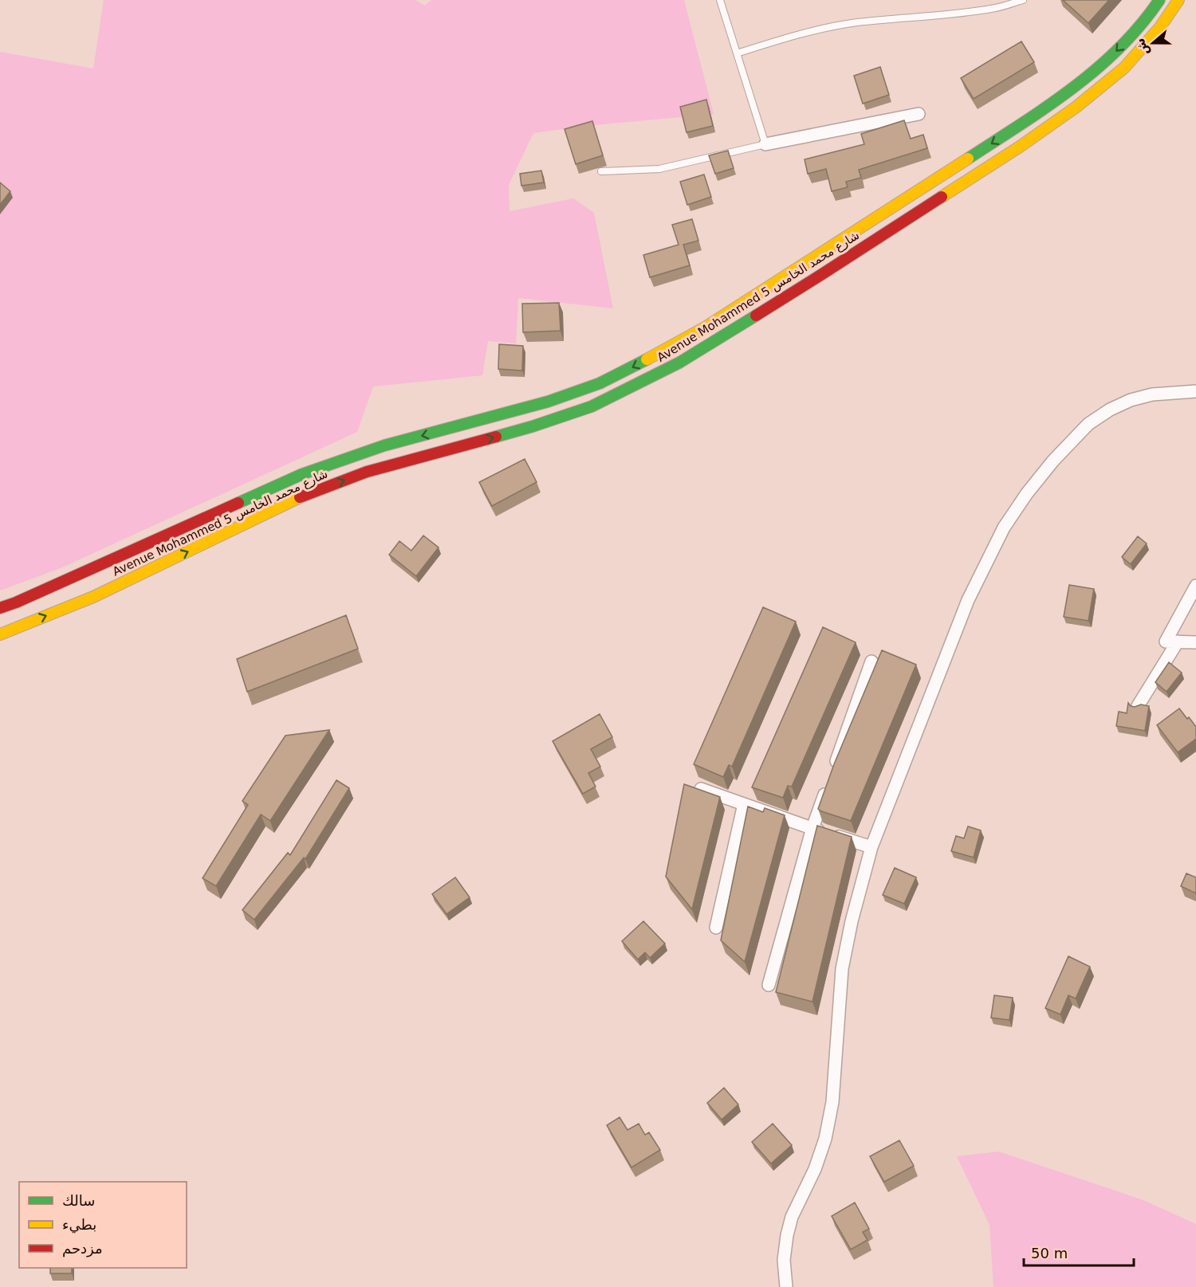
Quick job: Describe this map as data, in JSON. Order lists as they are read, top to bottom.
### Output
{
  "streets": {
    "main road": ["Avenue Mohammed 5 شارع محمد الخامس"]
  },
  "legend": ["سالك", "بطيء", "مزدحم"],
  "scale_bar": "50 m",
  "north": "left"
}
